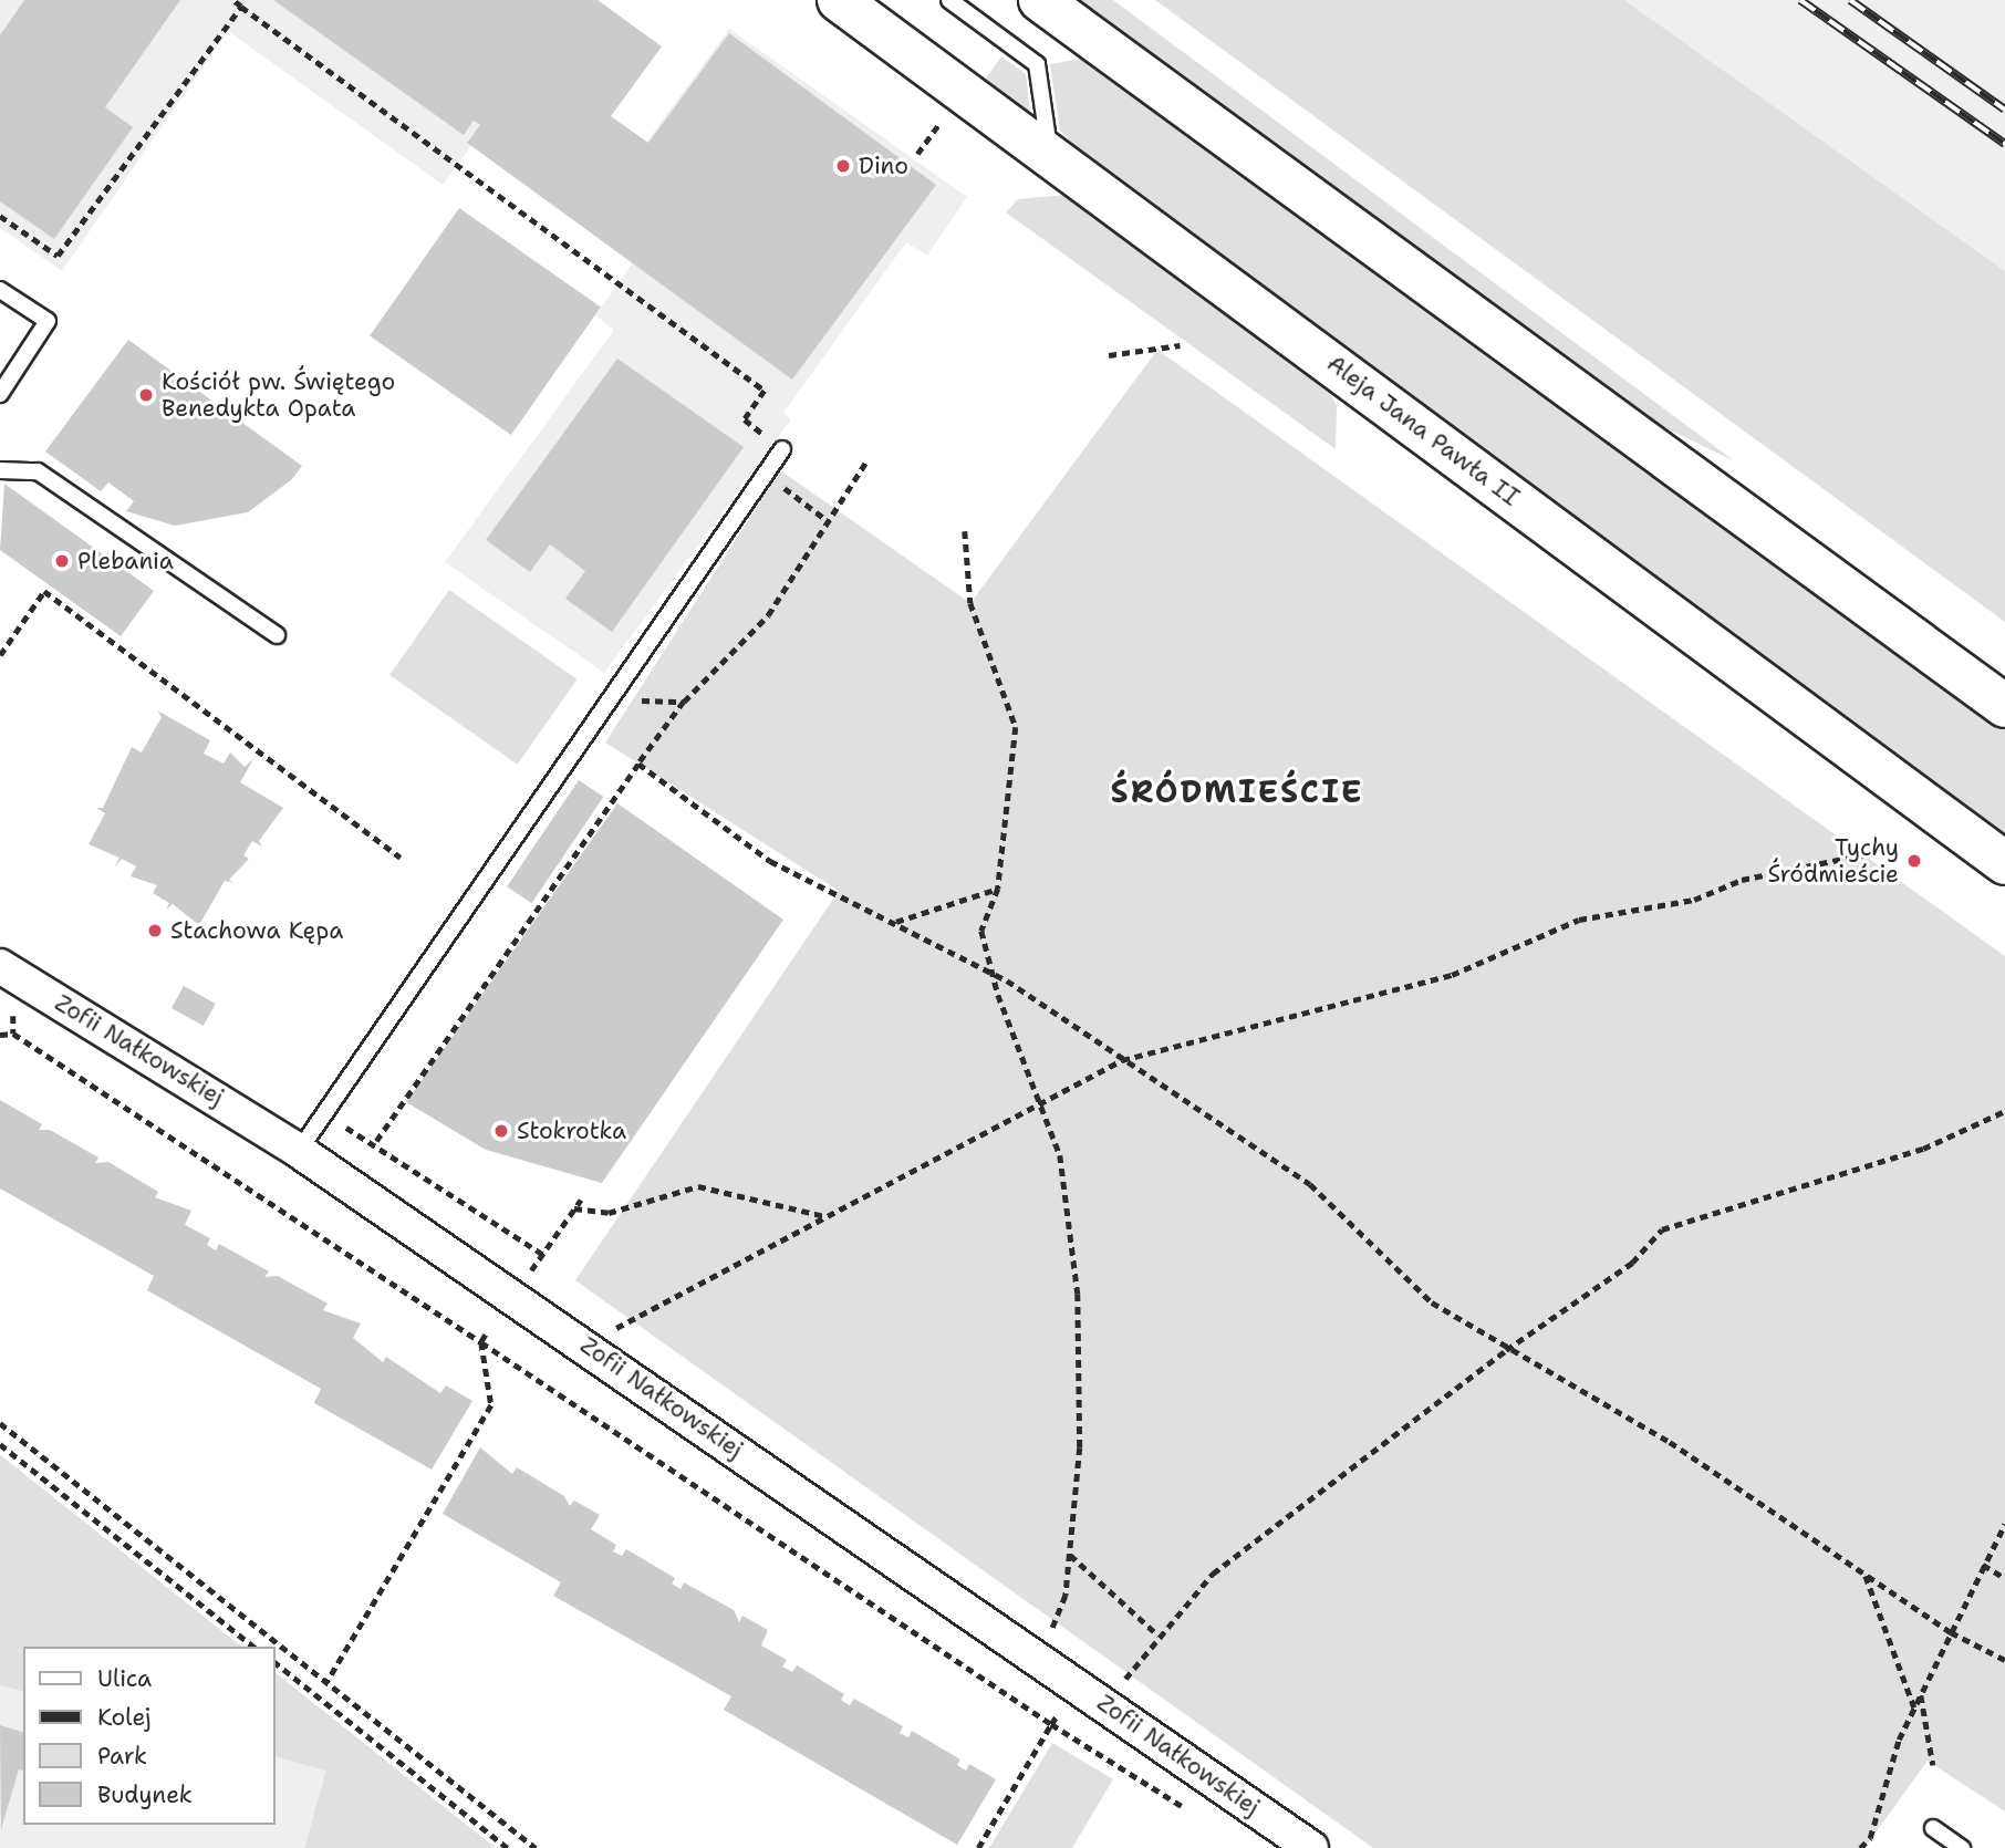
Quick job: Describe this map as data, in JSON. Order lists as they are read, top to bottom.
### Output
{
  "streets": {
    "street": ["Aleja Jana Pawła II", "Zofii Nałkowskiej"]
  },
  "districts": ["ŚRÓDMIEŚCIE"],
  "places": [
    "Dino",
    "Kościół pw. Świętego Benedykta Opata",
    "Plebania",
    "Tychy Śródmieście",
    "Stachowa Kępa",
    "Stokrotka"
  ],
  "legend": [
    "Ulica",
    "Kolej",
    "Park",
    "Budynek"
  ]
}
